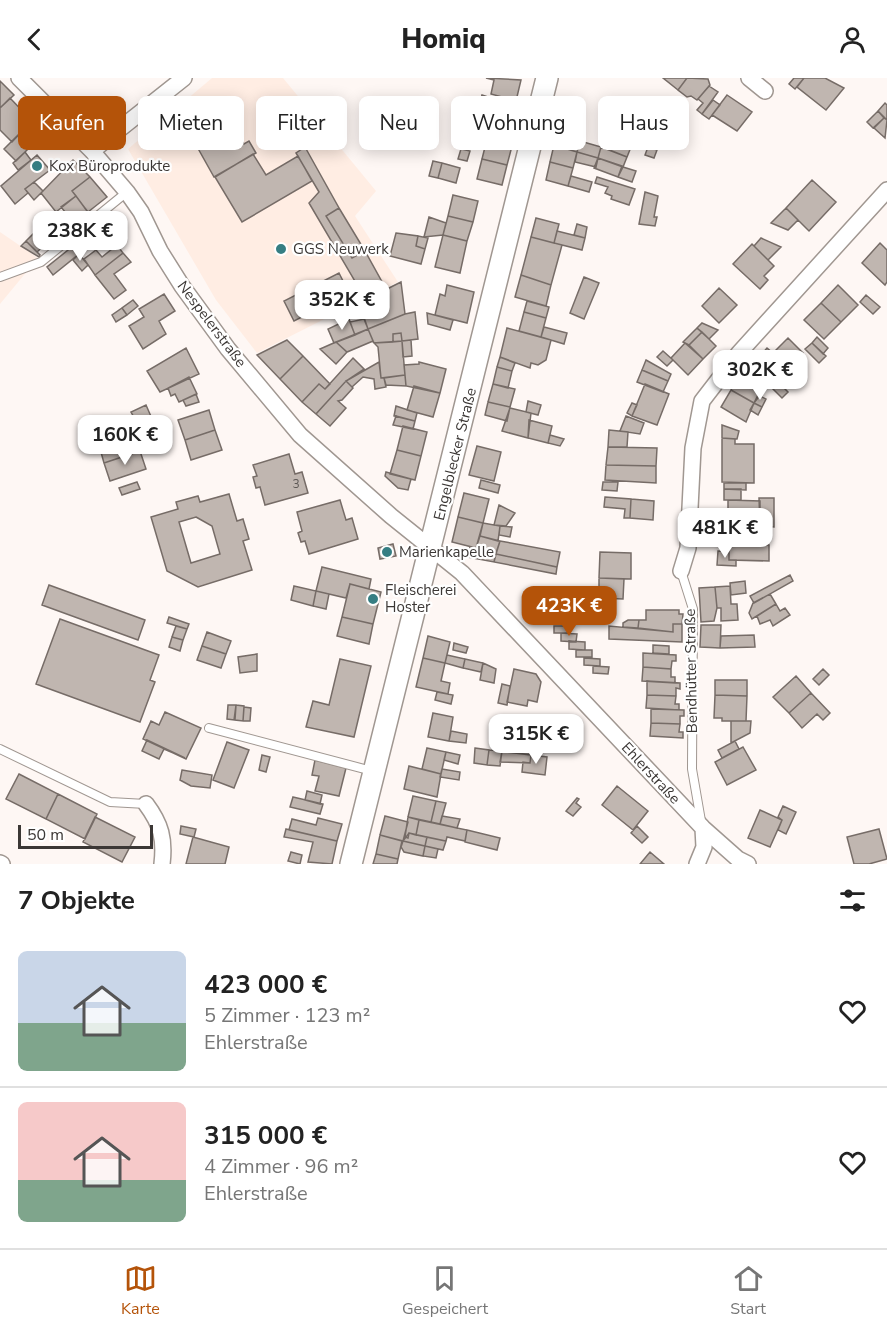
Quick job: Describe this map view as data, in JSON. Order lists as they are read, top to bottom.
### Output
{
  "streets": {
    "street": [
      "Nespelerstraße",
      "Engelblecker Straße",
      "Bendhütter Straße",
      "Ehlerstraße"
    ]
  },
  "crossings": [
    ["Nespelerstraße", "Engelblecker Straße"],
    ["Nespelerstraße", "Ehlerstraße"],
    ["Engelblecker Straße", "Ehlerstraße"],
    ["Bendhütter Straße", "Ehlerstraße"]
  ],
  "places": [
    "Kox Büroprodukte",
    "GGS Neuwerk",
    "Marienkapelle",
    "Fleischerei Hoster"
  ],
  "house_numbers": ["3"],
  "scale_bar": "50 m",
  "page": {
    "header": "Homiq",
    "chip": [
      "Kaufen",
      "Mieten",
      "Filter",
      "Neu",
      "Wohnung",
      "Haus"
    ],
    "price": [
      "238K €",
      "352K €",
      "302K €",
      "160K €",
      "481K €",
      "423K €",
      "315K €"
    ],
    "scale": "50 m",
    "heading": "7 Objekte",
    "list": [
      {
        "name": "423 000 €",
        "note": "5 Zimmer · 123 m² · Ehlerstraße"
      },
      {
        "name": "315 000 €",
        "note": "4 Zimmer · 96 m² · Ehlerstraße"
      }
    ],
    "tabs": ["Karte", "Gespeichert", "Start"]
  }
}
